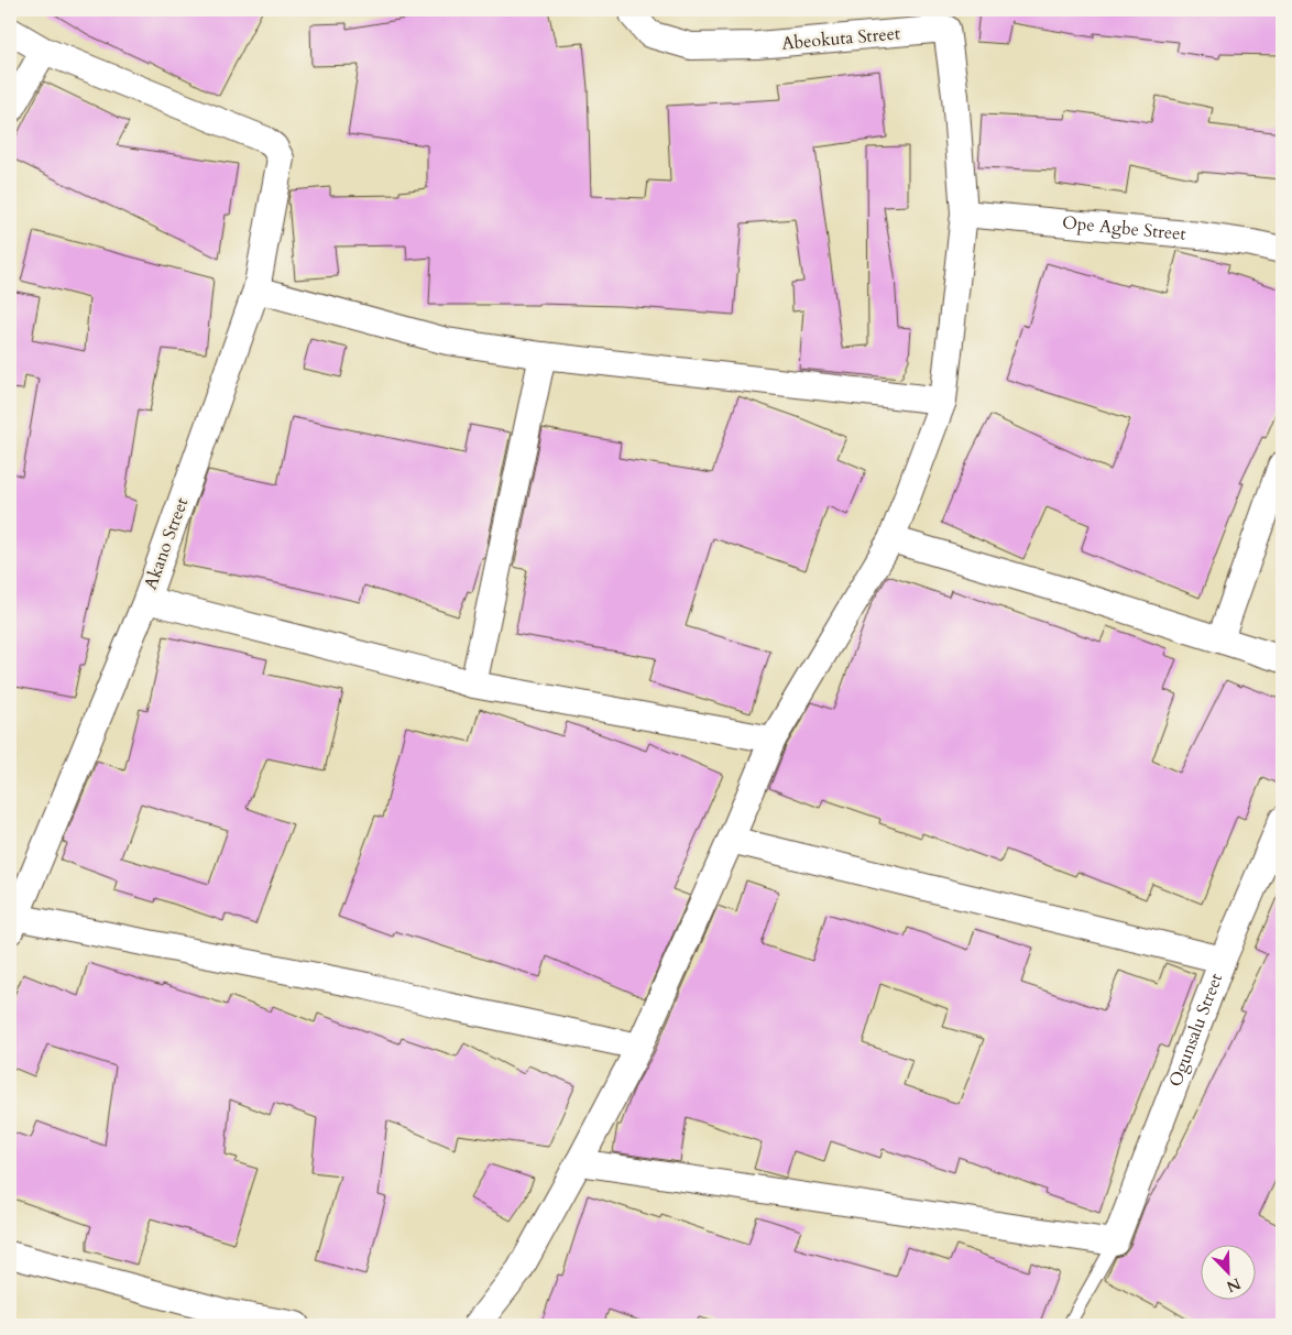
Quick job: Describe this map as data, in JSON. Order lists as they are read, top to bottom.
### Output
{
  "streets": {
    "street": [
      "Abeokuta Street",
      "Ope Agbe Street",
      "Akano Street",
      "Ogunsalu Street"
    ]
  },
  "crossings": [
    ["Abeokuta Street", "Ope Agbe Street"]
  ],
  "north": "bottom right"
}
